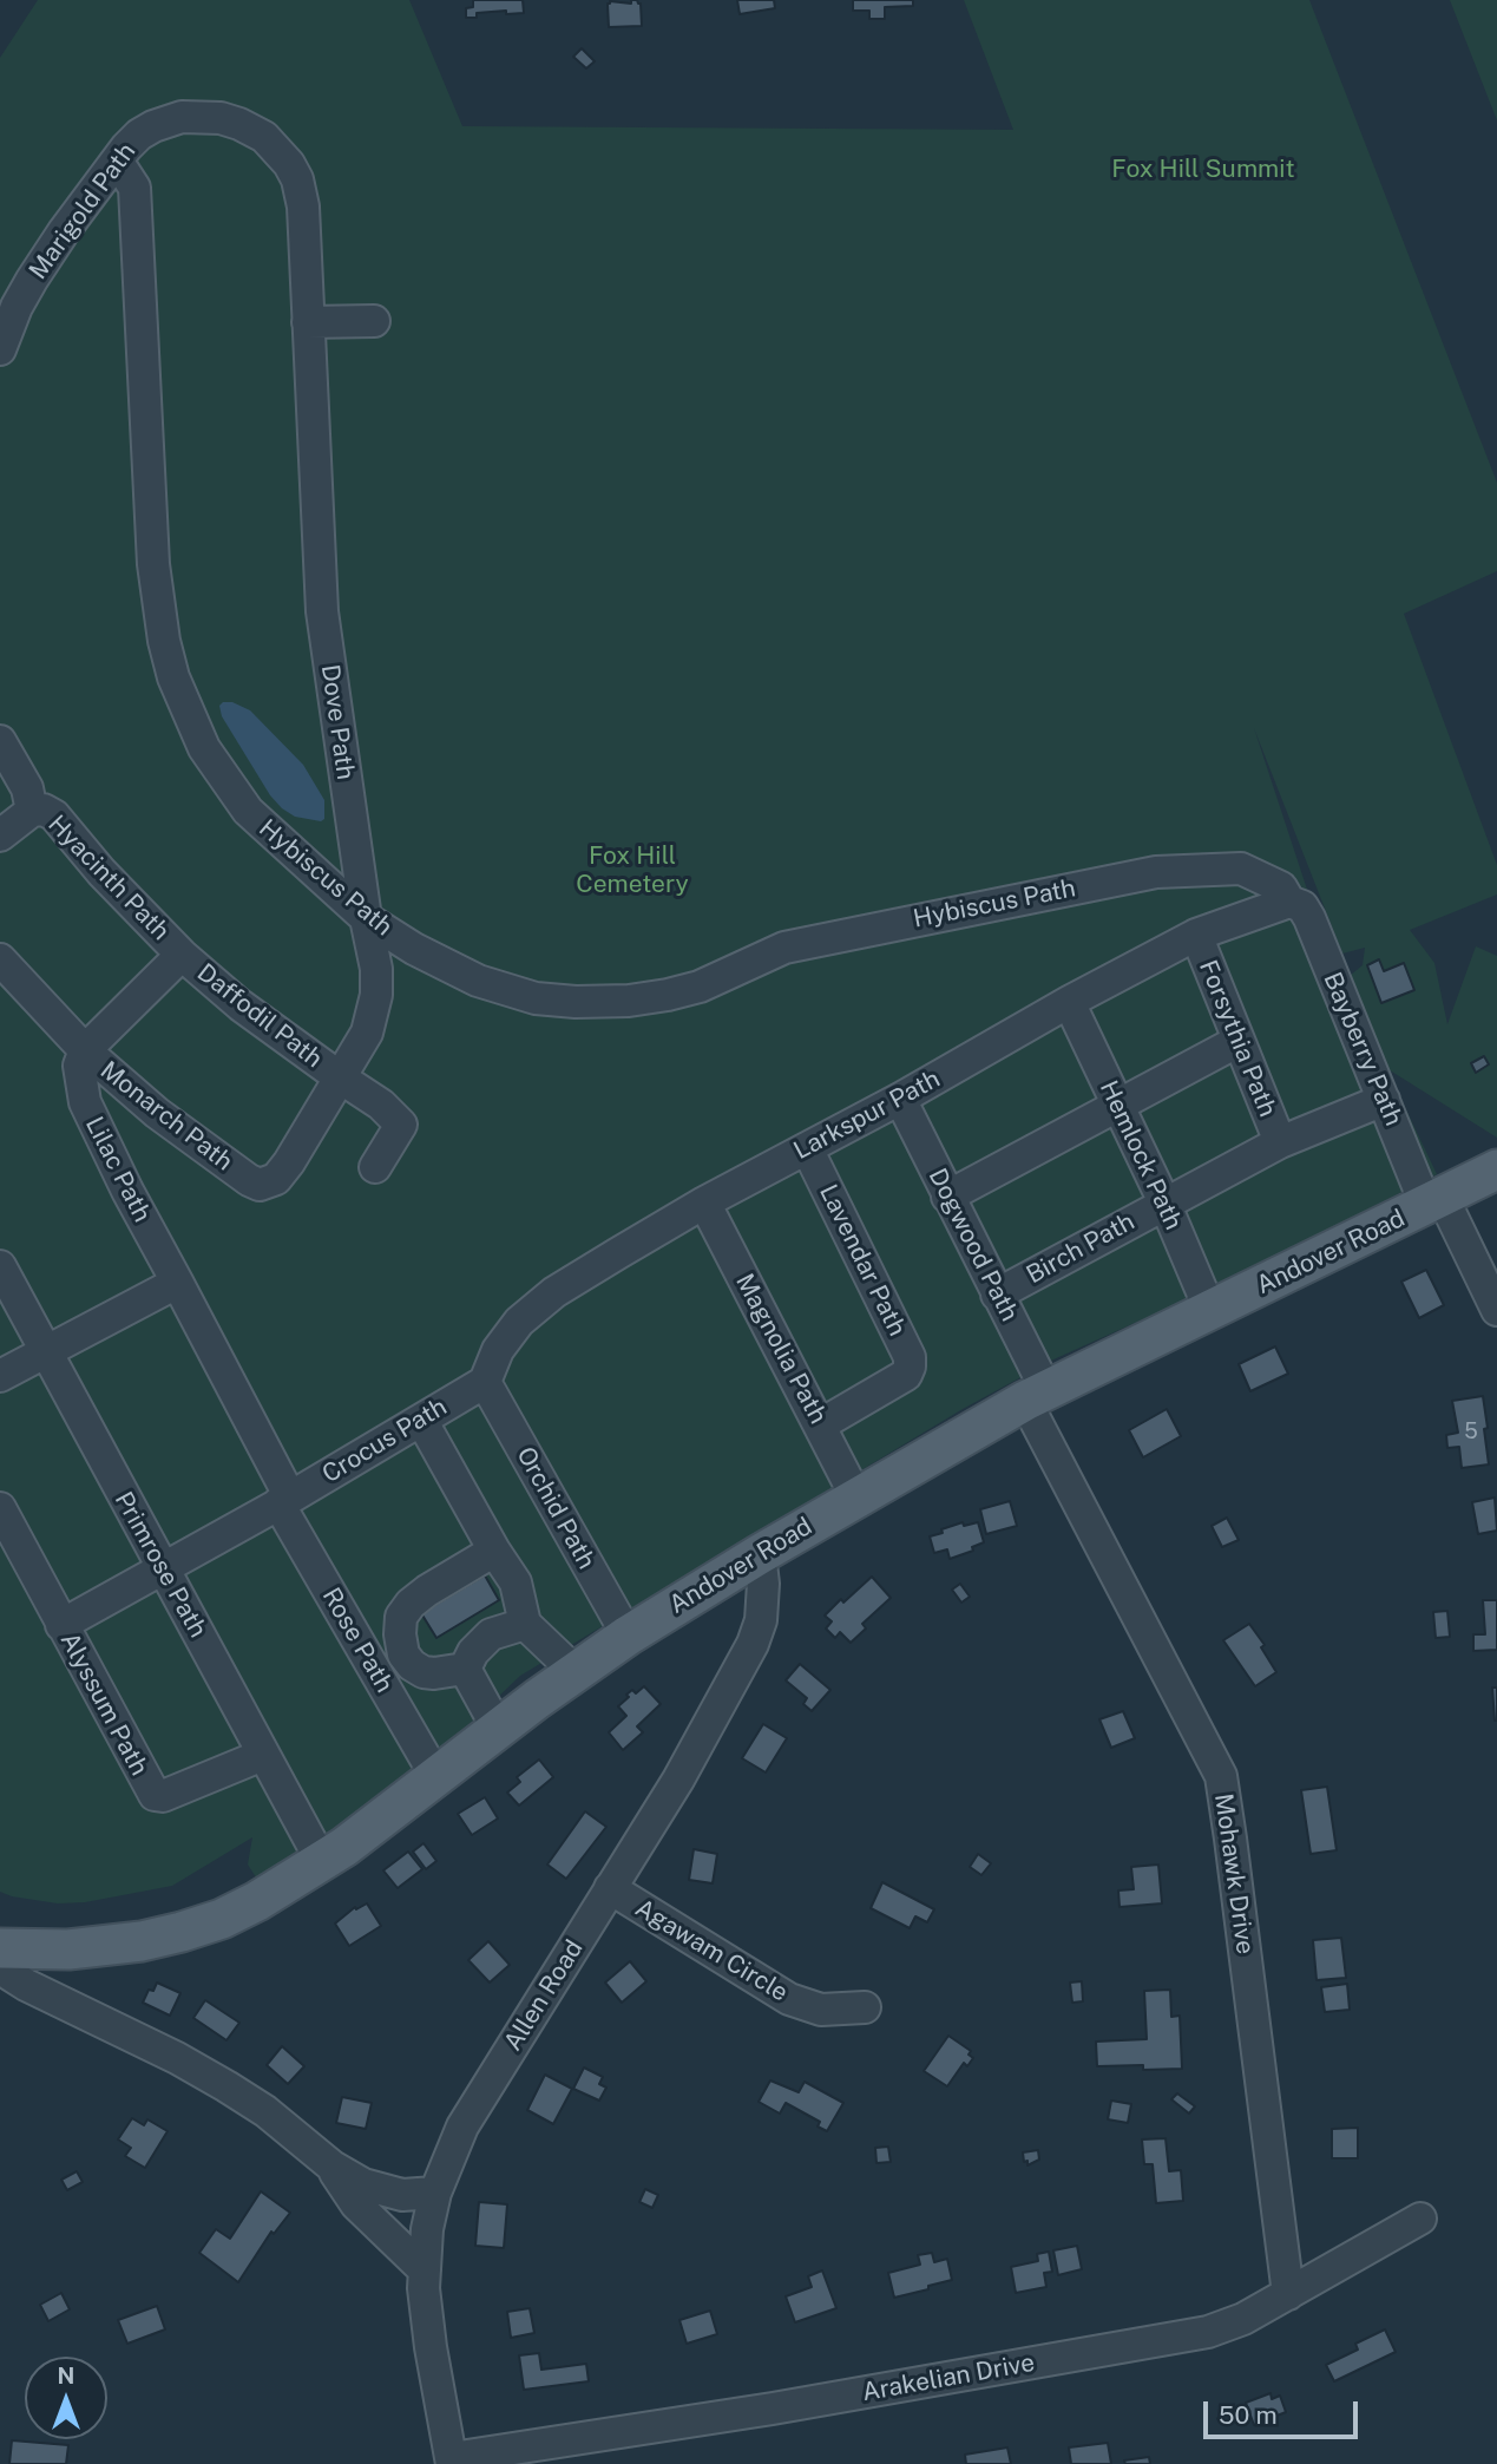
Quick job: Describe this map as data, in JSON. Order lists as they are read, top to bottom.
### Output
{
  "streets": {
    "main road": ["Andover Road"],
    "street": [
      "Marigold Path",
      "Dove Path",
      "Hyacinth Path",
      "Hybiscus Path",
      "Daffodil Path",
      "Forsythia Path",
      "Bayberry Path",
      "Larkspur Path",
      "Monarch Path",
      "Hemlock Path",
      "Lilac Path",
      "Dogwood Path",
      "Birch Path",
      "Lavendar Path",
      "Magnolia Path",
      "Crocus Path",
      "Orchid Path",
      "Primrose Path",
      "Rose Path",
      "Alyssum Path",
      "Mohawk Drive",
      "Agawam Circle",
      "Allen Road",
      "Arakelian Drive"
    ]
  },
  "crossings": [
    ["Marigold Path", "Dove Path"],
    ["Marigold Path", "Hybiscus Path"],
    ["Dove Path", "Hybiscus Path"],
    ["Dove Path", "Daffodil Path"],
    ["Dove Path", "Monarch Path"],
    ["Hyacinth Path", "Daffodil Path"],
    ["Hybiscus Path", "Bayberry Path"],
    ["Hybiscus Path", "Larkspur Path"],
    ["Forsythia Path", "Larkspur Path"],
    ["Forsythia Path", "Birch Path"],
    ["Bayberry Path", "Larkspur Path"],
    ["Bayberry Path", "Birch Path"],
    ["Bayberry Path", "Andover Road"],
    ["Larkspur Path", "Hemlock Path"],
    ["Larkspur Path", "Dogwood Path"],
    ["Larkspur Path", "Lavendar Path"],
    ["Larkspur Path", "Magnolia Path"],
    ["Larkspur Path", "Crocus Path"],
    ["Larkspur Path", "Orchid Path"],
    ["Monarch Path", "Lilac Path"],
    ["Hemlock Path", "Birch Path"],
    ["Hemlock Path", "Andover Road"],
    ["Lilac Path", "Crocus Path"],
    ["Lilac Path", "Rose Path"],
    ["Dogwood Path", "Birch Path"],
    ["Dogwood Path", "Andover Road"],
    ["Dogwood Path", "Mohawk Drive"],
    ["Andover Road", "Magnolia Path"],
    ["Andover Road", "Orchid Path"],
    ["Andover Road", "Primrose Path"],
    ["Andover Road", "Rose Path"],
    ["Andover Road", "Mohawk Drive"],
    ["Andover Road", "Allen Road"],
    ["Lavendar Path", "Magnolia Path"],
    ["Crocus Path", "Orchid Path"],
    ["Crocus Path", "Primrose Path"],
    ["Crocus Path", "Rose Path"],
    ["Crocus Path", "Alyssum Path"],
    ["Primrose Path", "Alyssum Path"],
    ["Mohawk Drive", "Arakelian Drive"],
    ["Agawam Circle", "Allen Road"],
    ["Allen Road", "Arakelian Drive"]
  ],
  "parks": ["Fox Hill Summit", "Fox Hill Cemetery"],
  "house_numbers": ["5"],
  "scale_bar": "50 m",
  "north": "top"
}
